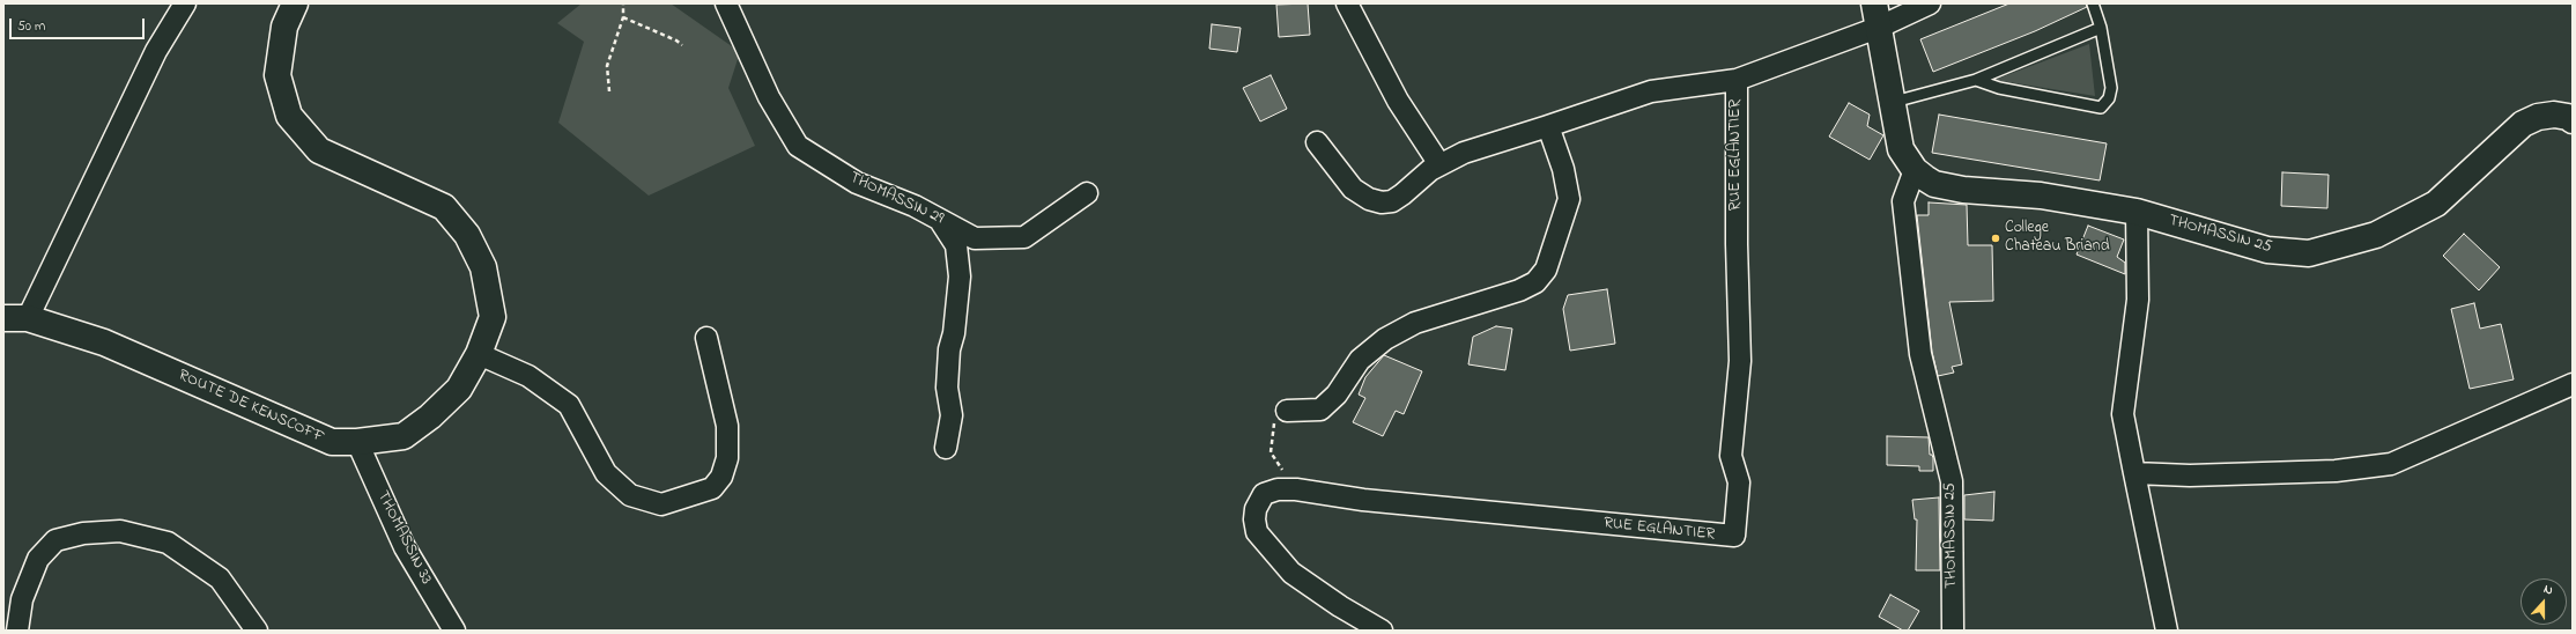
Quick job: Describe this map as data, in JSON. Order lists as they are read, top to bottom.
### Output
{
  "streets": {
    "main road": ["THOMASSIN 25", "ROUTE DE KENSCOFF"],
    "street": ["RUE EGLANTIER", "THOMASSIN 29", "THOMASSIN 33"]
  },
  "crossings": [
    ["RUE EGLANTIER", "THOMASSIN 25"],
    ["ROUTE DE KENSCOFF", "THOMASSIN 33"]
  ],
  "places": ["College Chateau Briand"],
  "scale_bar": "50 m",
  "north": "top"
}
